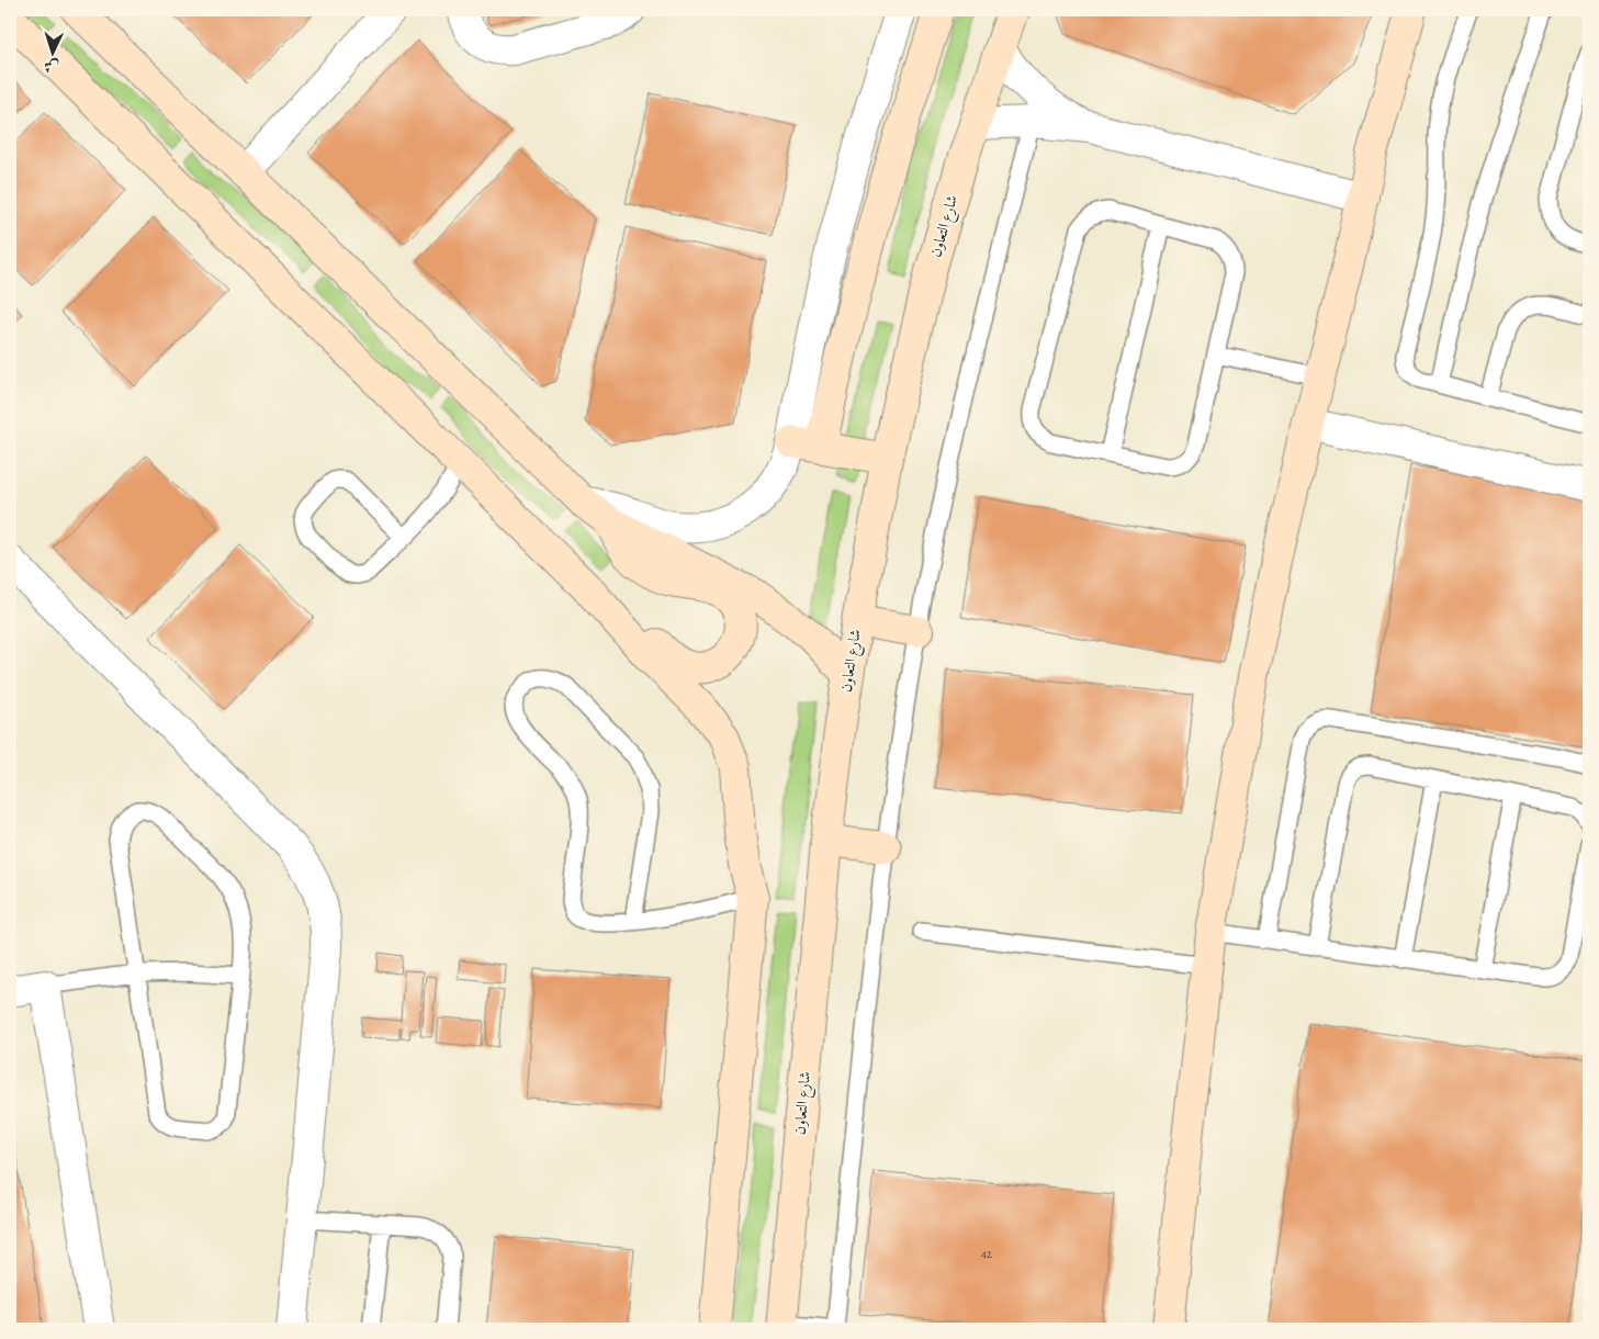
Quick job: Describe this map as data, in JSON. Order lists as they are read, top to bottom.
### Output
{
  "streets": {
    "main road": ["شارع التعاون"]
  },
  "house_numbers": ["42"],
  "north": "bottom"
}
